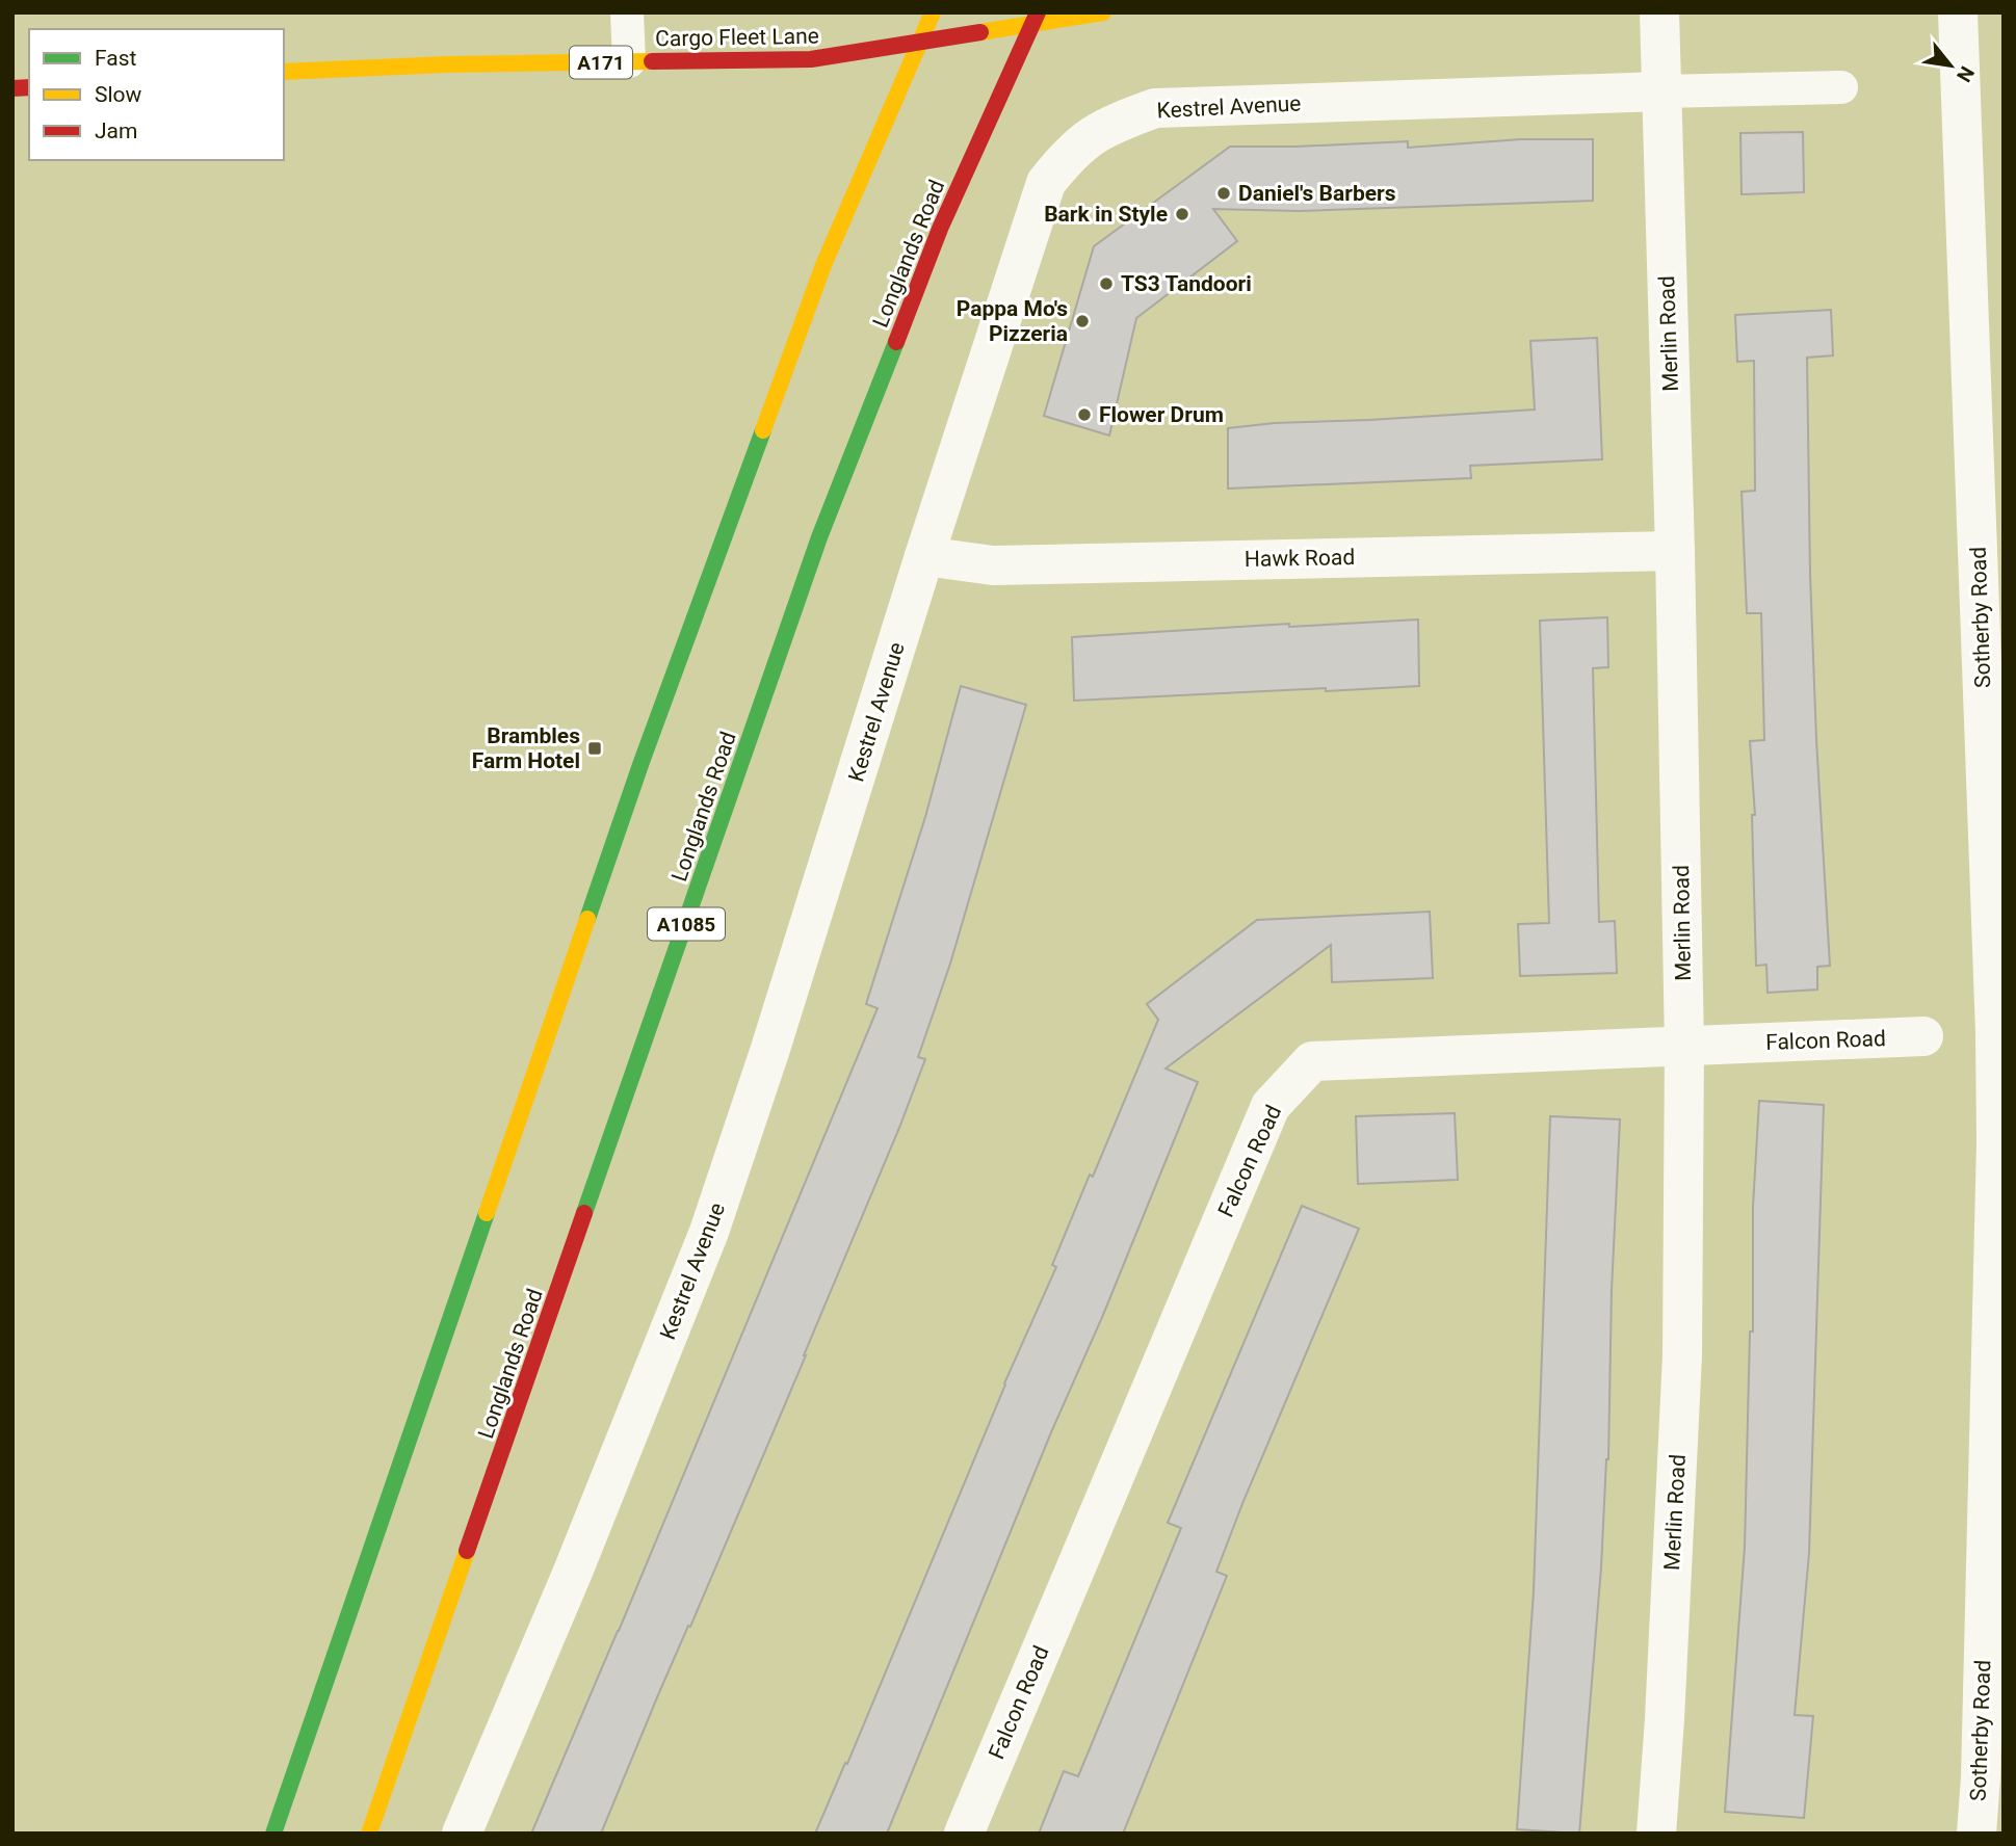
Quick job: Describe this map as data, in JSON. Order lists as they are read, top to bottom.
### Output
{
  "streets": {
    "main road": [
      "Cargo Fleet Lane",
      "A171",
      "Longlands Road",
      "A1085"
    ],
    "street": [
      "Kestrel Avenue",
      "Merlin Road",
      "Hawk Road",
      "Sotherby Road",
      "Falcon Road"
    ]
  },
  "crossings": [
    ["Cargo Fleet Lane", "Longlands Road"],
    ["Kestrel Avenue", "Merlin Road"],
    ["Kestrel Avenue", "Hawk Road"],
    ["Merlin Road", "Hawk Road"],
    ["Merlin Road", "Falcon Road"]
  ],
  "places": {
    "other": [
      "Daniel's Barbers",
      "Bark in Style",
      "TS3 Tandoori",
      "Pappa Mo's Pizzeria",
      "Flower Drum"
    ],
    "transit": ["Brambles Farm Hotel"]
  },
  "legend": ["Fast", "Slow", "Jam"],
  "north": "bottom right"
}
